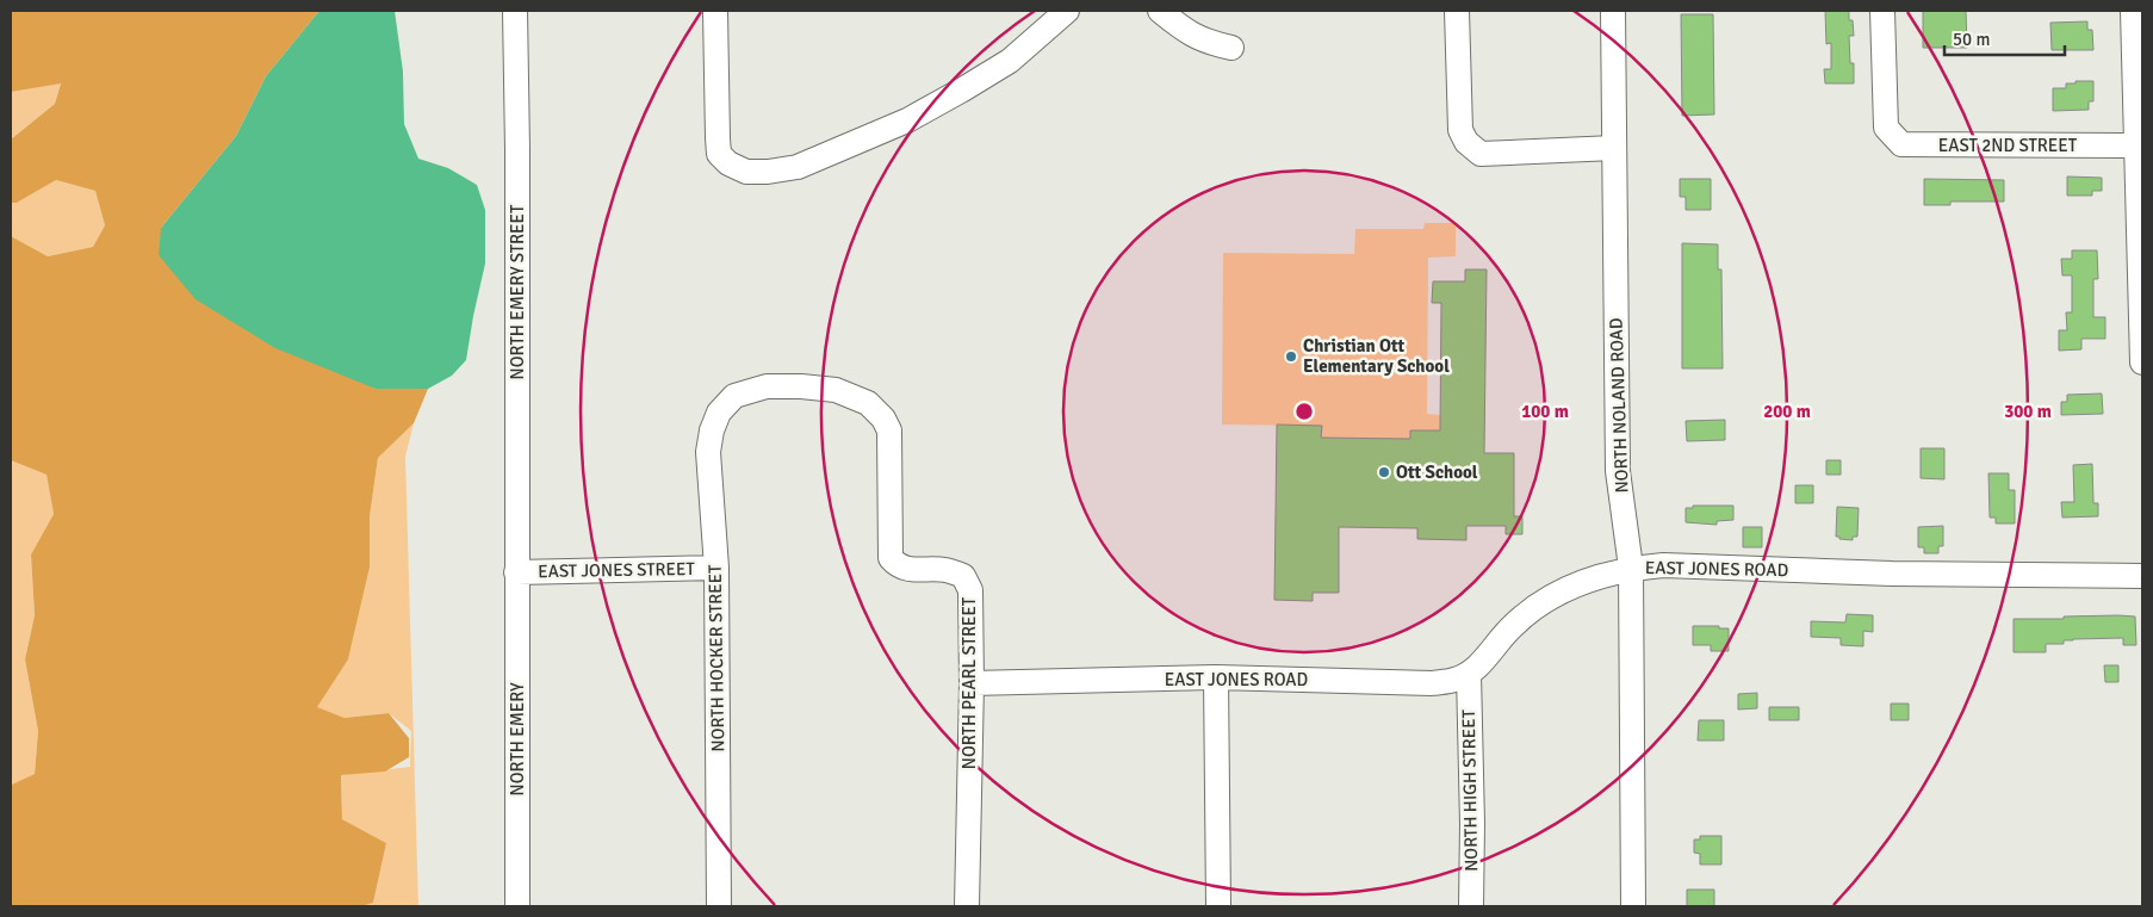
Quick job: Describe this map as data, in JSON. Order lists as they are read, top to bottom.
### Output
{
  "streets": {
    "street": [
      "EAST 2ND STREET",
      "NORTH EMERY STREET",
      "NORTH NOLAND ROAD",
      "EAST JONES ROAD",
      "EAST JONES STREET",
      "NORTH HOCKER STREET",
      "NORTH PEARL STREET",
      "NORTH EMERY",
      "NORTH HIGH STREET"
    ]
  },
  "crossings": [
    ["NORTH EMERY STREET", "EAST JONES STREET"],
    ["NORTH EMERY STREET", "NORTH EMERY"],
    ["NORTH NOLAND ROAD", "EAST JONES ROAD"],
    ["EAST JONES ROAD", "NORTH PEARL STREET"],
    ["EAST JONES ROAD", "NORTH HIGH STREET"],
    ["EAST JONES STREET", "NORTH HOCKER STREET"],
    ["EAST JONES STREET", "NORTH EMERY"],
    ["NORTH HOCKER STREET", "NORTH PEARL STREET"]
  ],
  "places": ["Christian Ott Elementary School", "Ott School"],
  "scale_bar": "50 m",
  "rings": ["100 m", "200 m", "300 m"]
}
